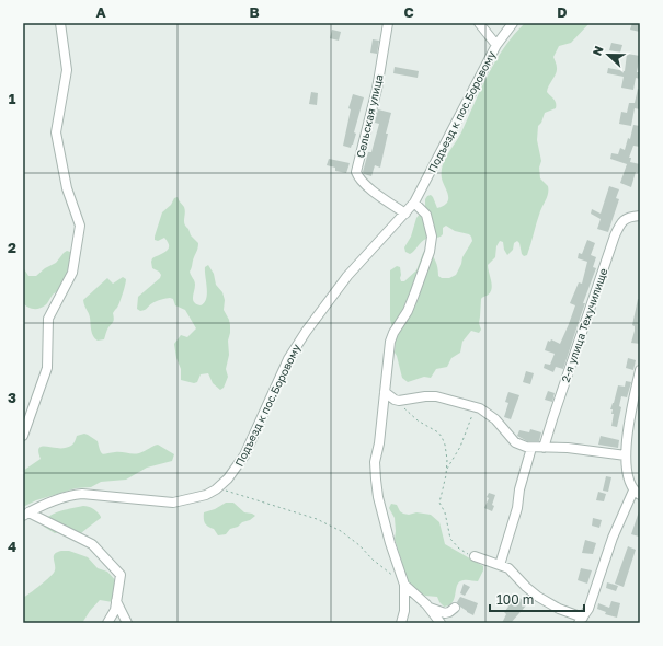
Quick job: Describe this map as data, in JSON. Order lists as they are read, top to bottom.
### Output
{
  "streets": {
    "street": ["Подъезд к пос.Боровому", "Сельская улица", "2-я улица Техучилище"]
  },
  "crossings": [
    ["Подъезд к пос.Боровому", "Сельская улица"]
  ],
  "scale_bar": "100 m",
  "north": "left",
  "grid": {
    "columns": [
      "A",
      "B",
      "C",
      "D"
    ],
    "rows": [
      "1",
      "2",
      "3",
      "4"
    ]
  }
}
